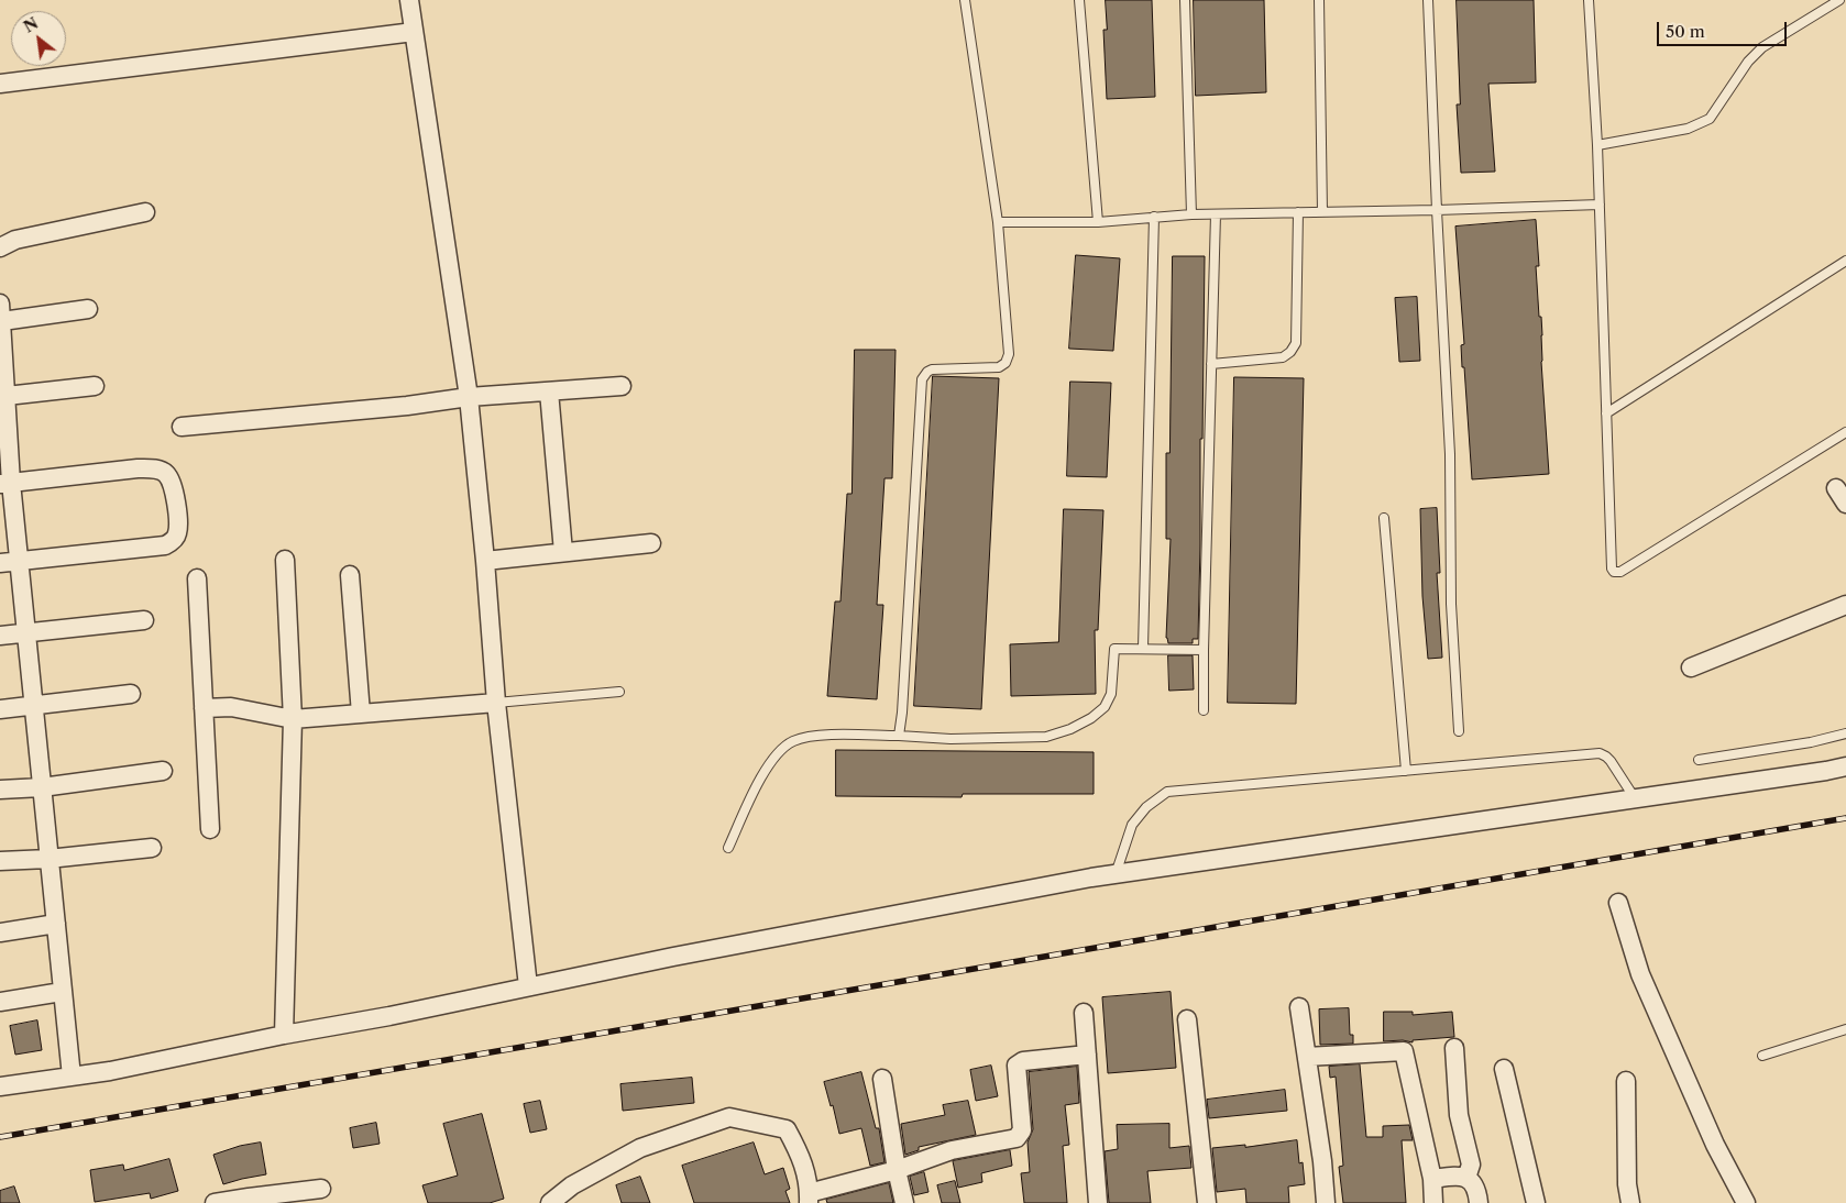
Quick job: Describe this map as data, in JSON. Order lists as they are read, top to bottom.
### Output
{
  "scale_bar": "50 m",
  "north": "top left"
}
